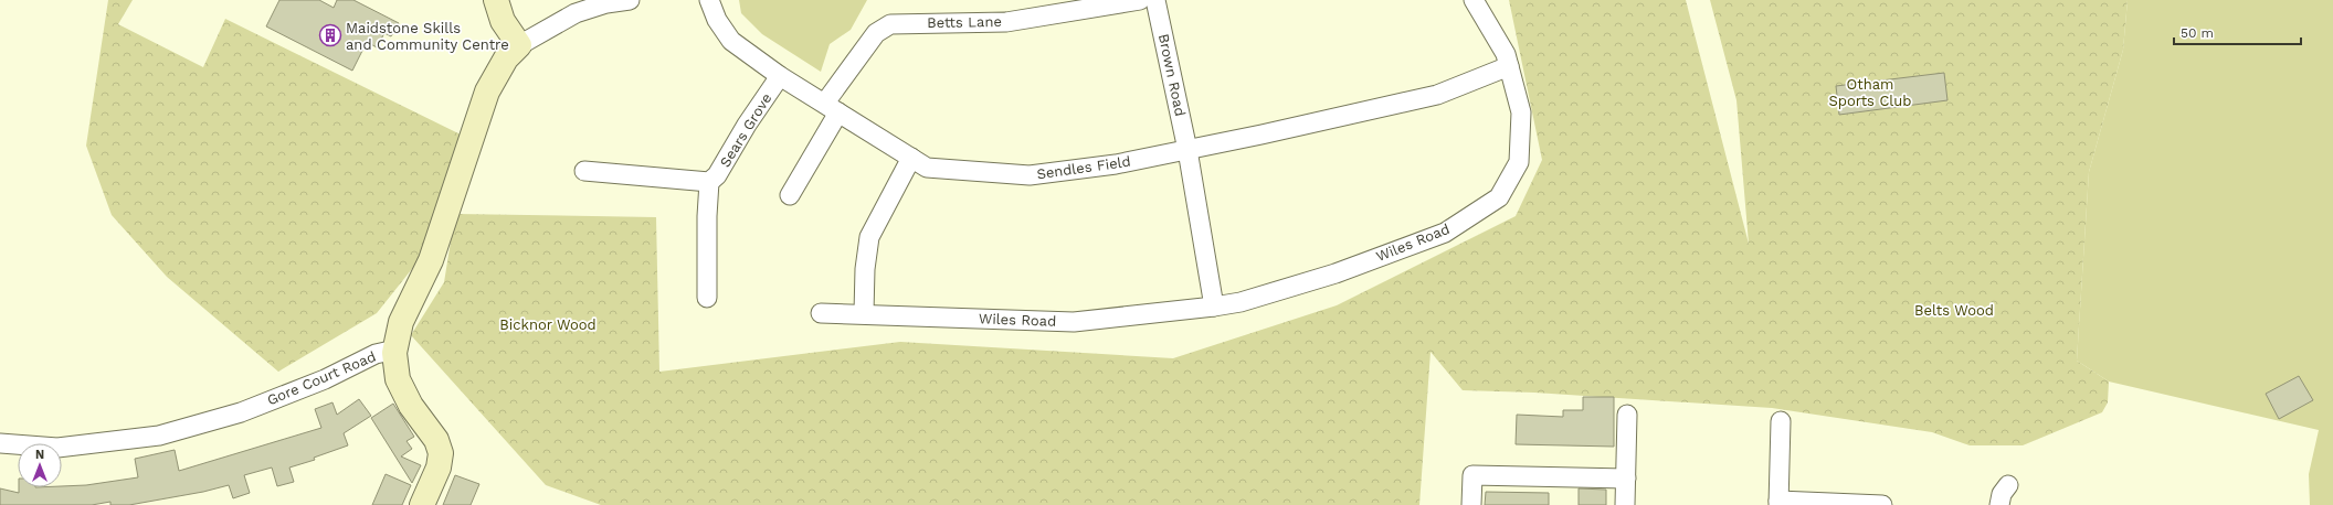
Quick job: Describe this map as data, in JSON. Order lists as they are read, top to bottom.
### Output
{
  "streets": {
    "street": [
      "Betts Lane",
      "Brown Road",
      "Sears Grove",
      "Sendles Field",
      "Wiles Road",
      "Gore Court Road"
    ]
  },
  "crossings": [
    ["Betts Lane", "Sendles Field"],
    ["Brown Road", "Sendles Field"],
    ["Sears Grove", "Sendles Field"],
    ["Sendles Field", "Wiles Road"]
  ],
  "parks": ["Otham Sports Club", "Belts Wood", "Bicknor Wood"],
  "places": {
    "building": ["Maidstone Skills and Community Centre"]
  },
  "scale_bar": "50 m",
  "north": "top"
}
